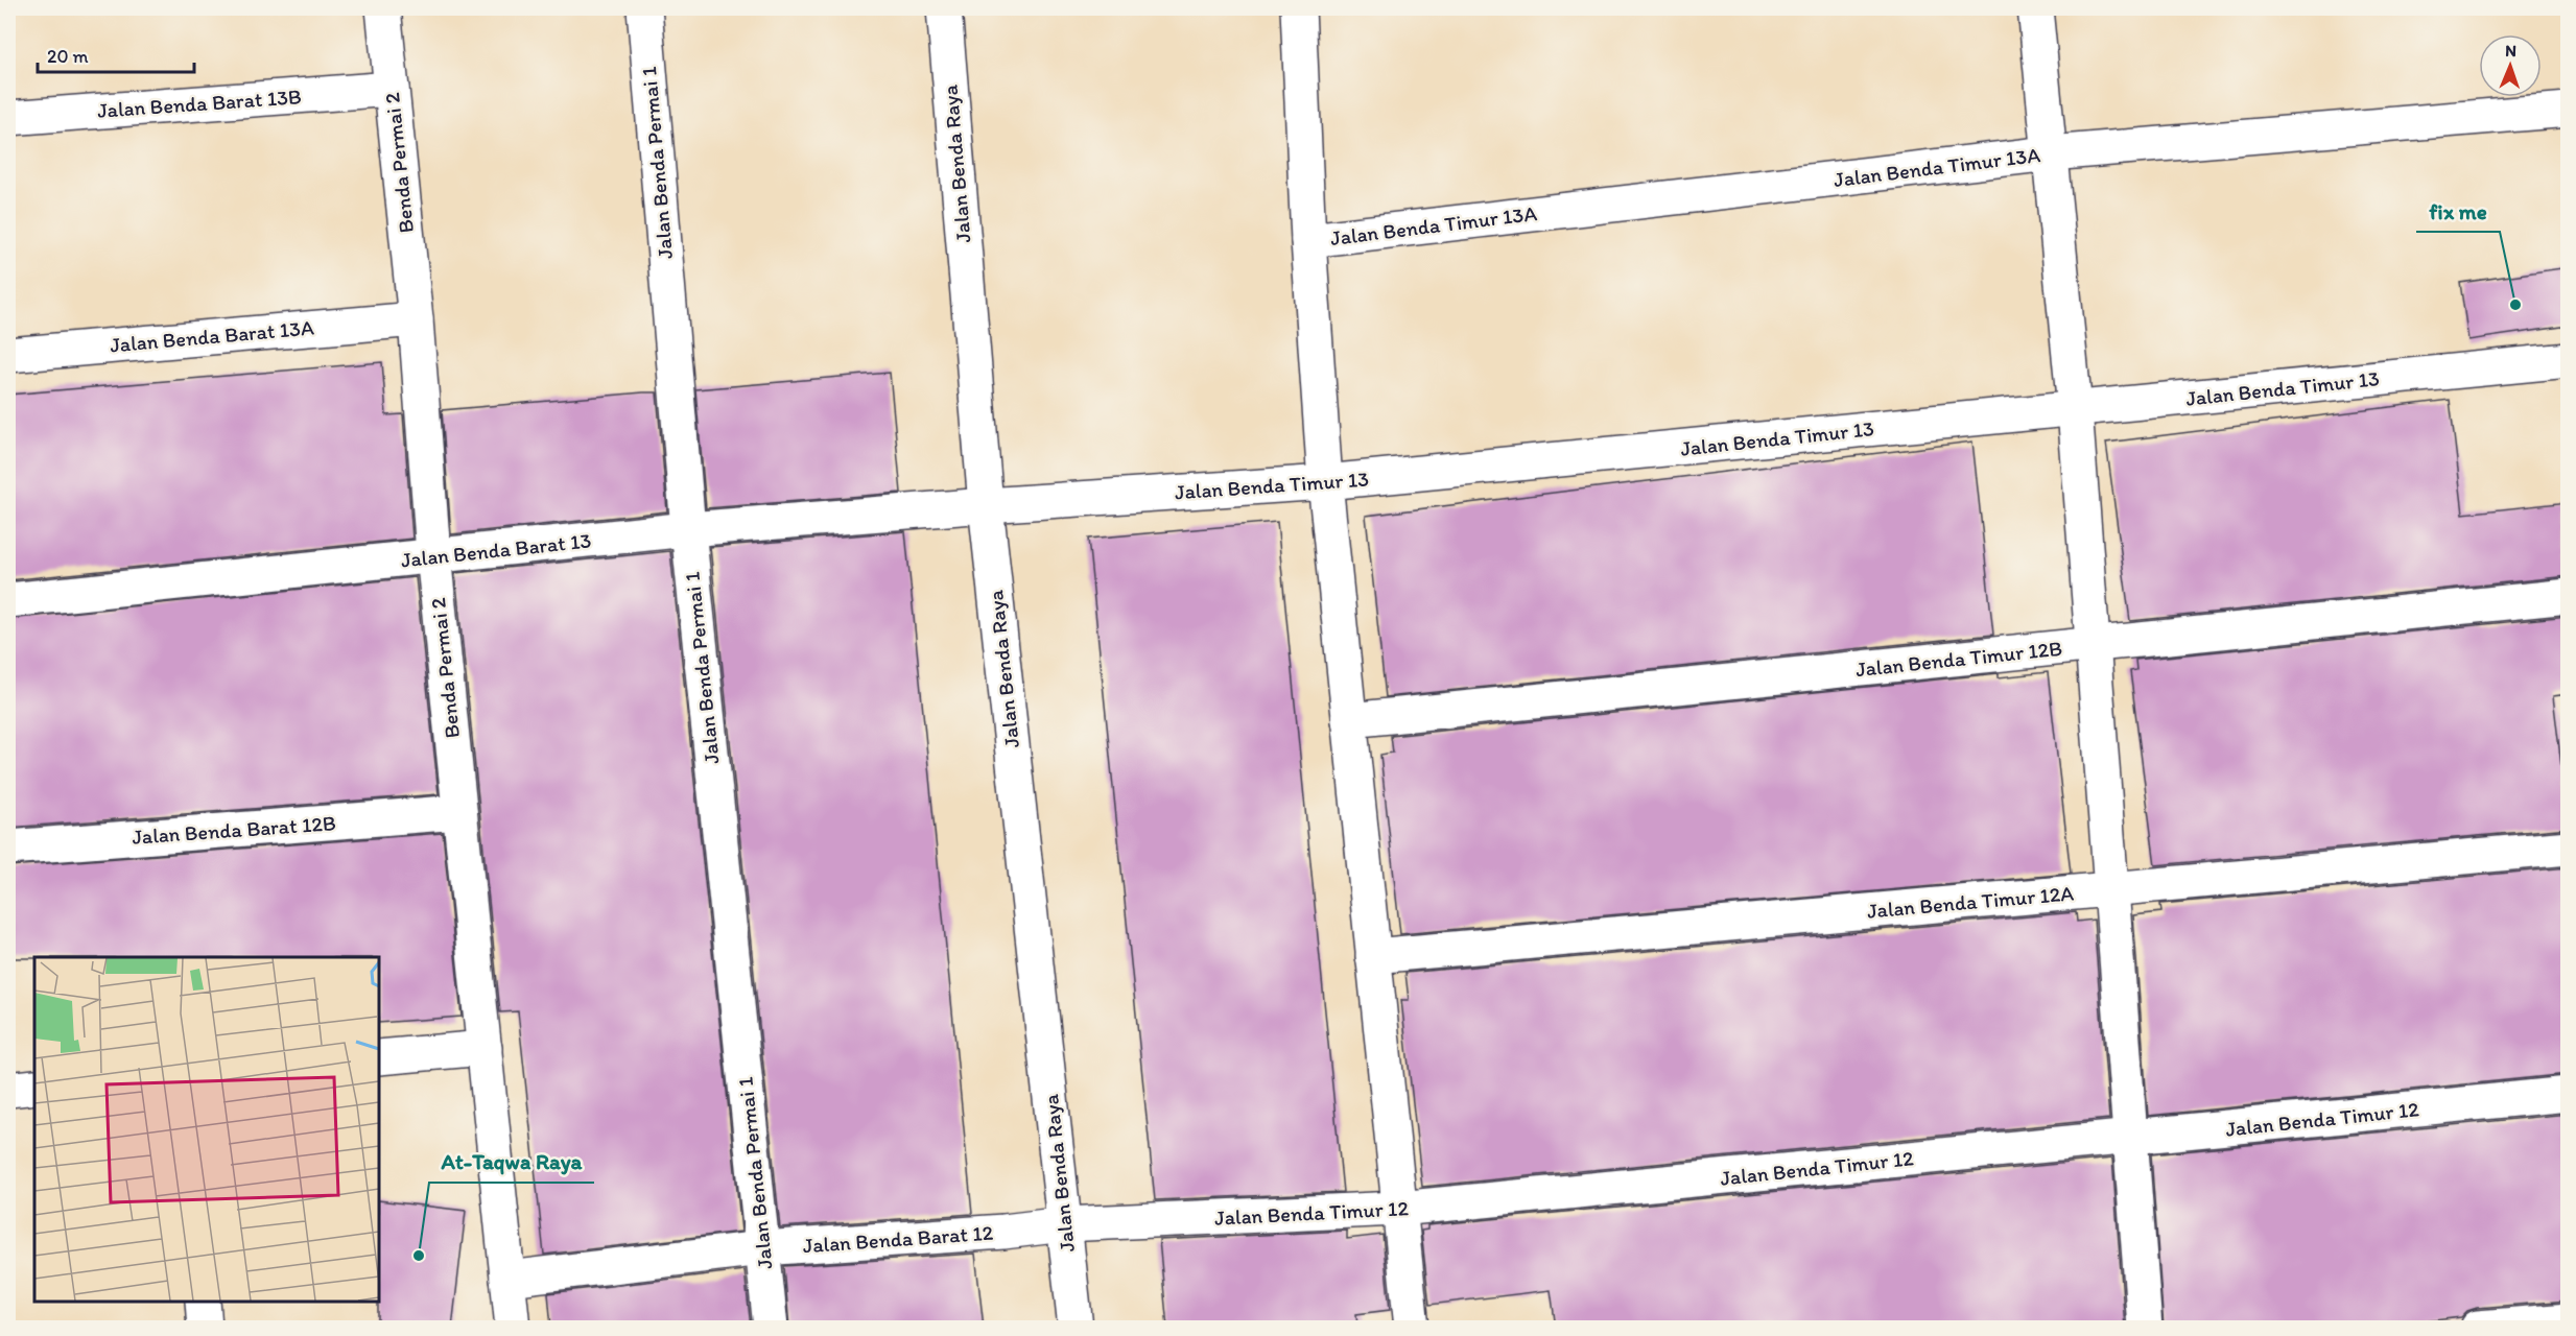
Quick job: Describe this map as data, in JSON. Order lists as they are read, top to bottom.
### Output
{
  "streets": {
    "street": [
      "Jalan Benda Barat 13B",
      "Benda Permai 2",
      "Jalan Benda Permai 1",
      "Jalan Benda Raya",
      "Jalan Benda Timur 13A",
      "Jalan Benda Barat 13A",
      "Jalan Benda Timur 13",
      "Jalan Benda Barat 13",
      "Jalan Benda Timur 12B",
      "Jalan Benda Barat 12B",
      "Jalan Benda Timur 12A",
      "Jalan Benda Timur 12",
      "Jalan Benda Barat 12"
    ]
  },
  "crossings": [
    ["Jalan Benda Barat 13B", "Benda Permai 2"],
    ["Benda Permai 2", "Jalan Benda Barat 13A"],
    ["Benda Permai 2", "Jalan Benda Barat 13"],
    ["Benda Permai 2", "Jalan Benda Barat 12B"],
    ["Benda Permai 2", "Jalan Benda Barat 12"],
    ["Jalan Benda Permai 1", "Jalan Benda Barat 13"],
    ["Jalan Benda Permai 1", "Jalan Benda Barat 12"],
    ["Jalan Benda Raya", "Jalan Benda Timur 13"],
    ["Jalan Benda Raya", "Jalan Benda Barat 13"],
    ["Jalan Benda Raya", "Jalan Benda Timur 12"],
    ["Jalan Benda Raya", "Jalan Benda Barat 12"],
    ["Jalan Benda Timur 13", "Jalan Benda Barat 13"],
    ["Jalan Benda Timur 12", "Jalan Benda Barat 12"]
  ],
  "places": ["fix me", "At-Taqwa Raya"],
  "scale_bar": "20 m",
  "north": "top"
}
